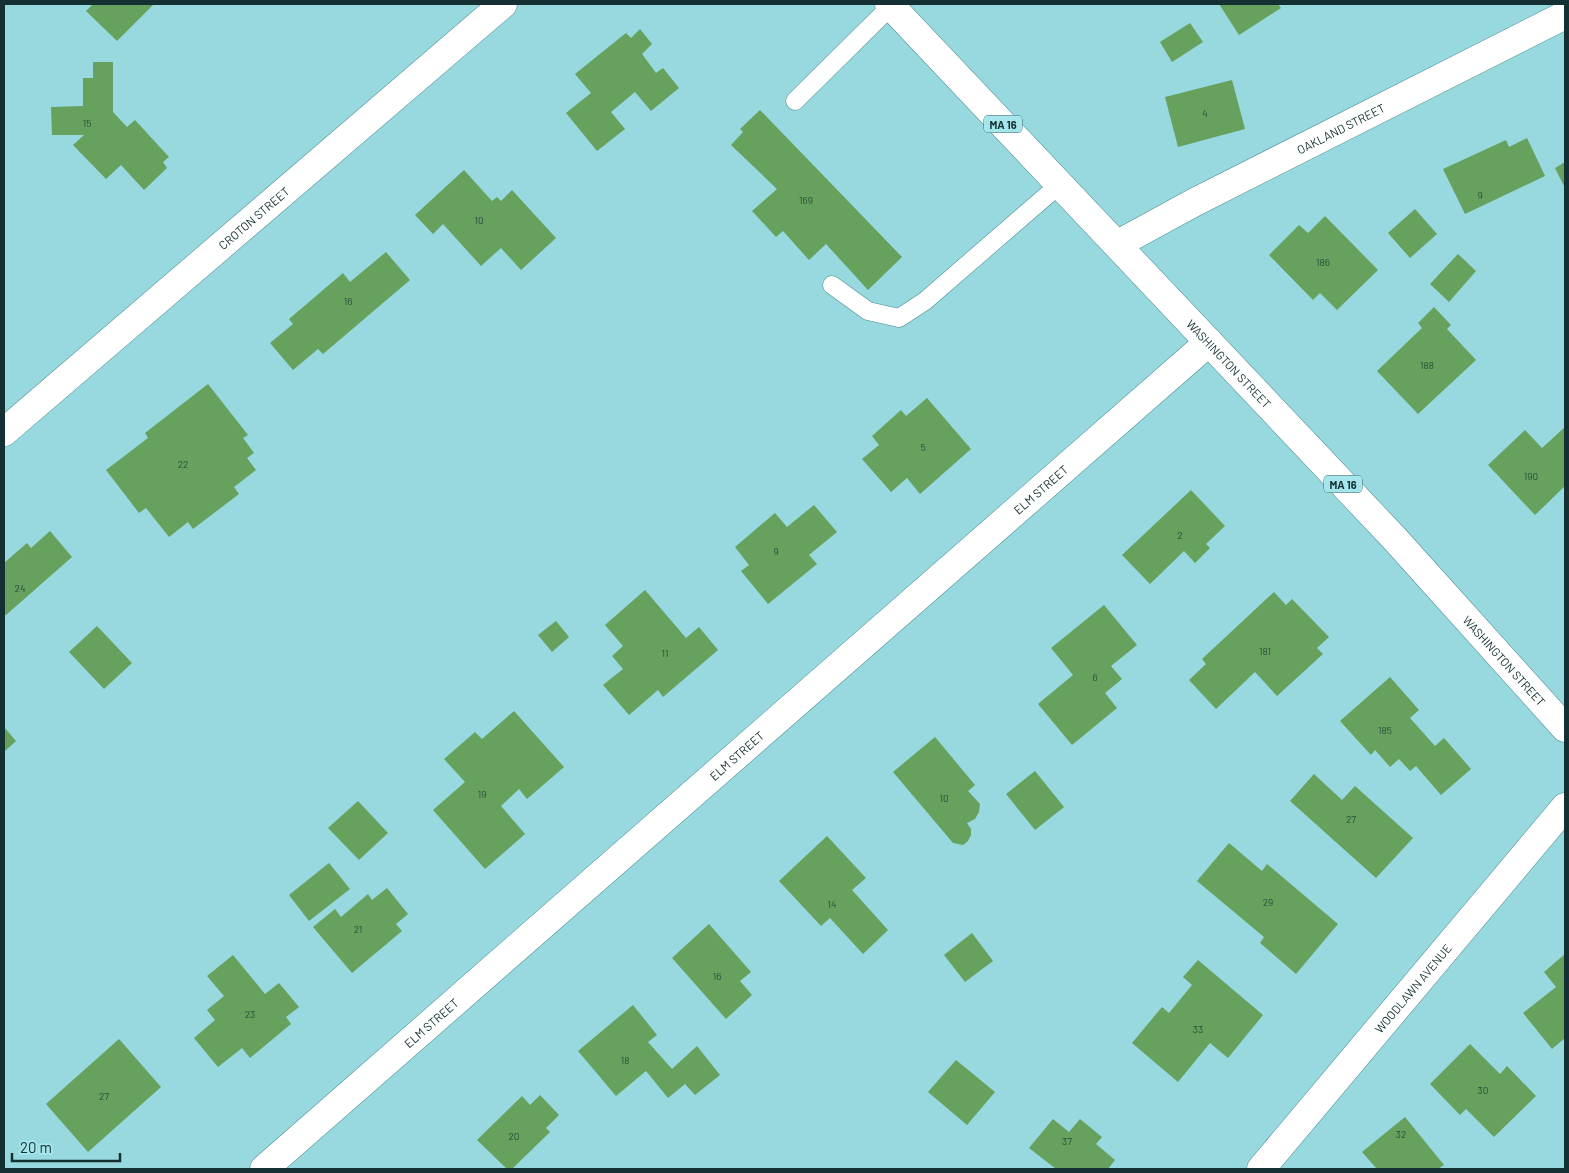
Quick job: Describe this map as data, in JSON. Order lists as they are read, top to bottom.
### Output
{
  "streets": {
    "street": [
      "MA 16",
      "OAKLAND STREET",
      "CROTON STREET",
      "WASHINGTON STREET",
      "ELM STREET",
      "WOODLAWN AVENUE"
    ]
  },
  "crossings": [
    ["OAKLAND STREET", "WASHINGTON STREET"],
    ["WASHINGTON STREET", "ELM STREET"]
  ],
  "house_numbers": [
    "4",
    "15",
    "9",
    "169",
    "10",
    "186",
    "16",
    "188",
    "5",
    "22",
    "190",
    "2",
    "9",
    "24",
    "181",
    "11",
    "6",
    "185",
    "19",
    "10",
    "27",
    "29",
    "14",
    "21",
    "16",
    "23",
    "33",
    "18",
    "30",
    "27",
    "32",
    "20",
    "37"
  ],
  "scale_bar": "20 m"
}
